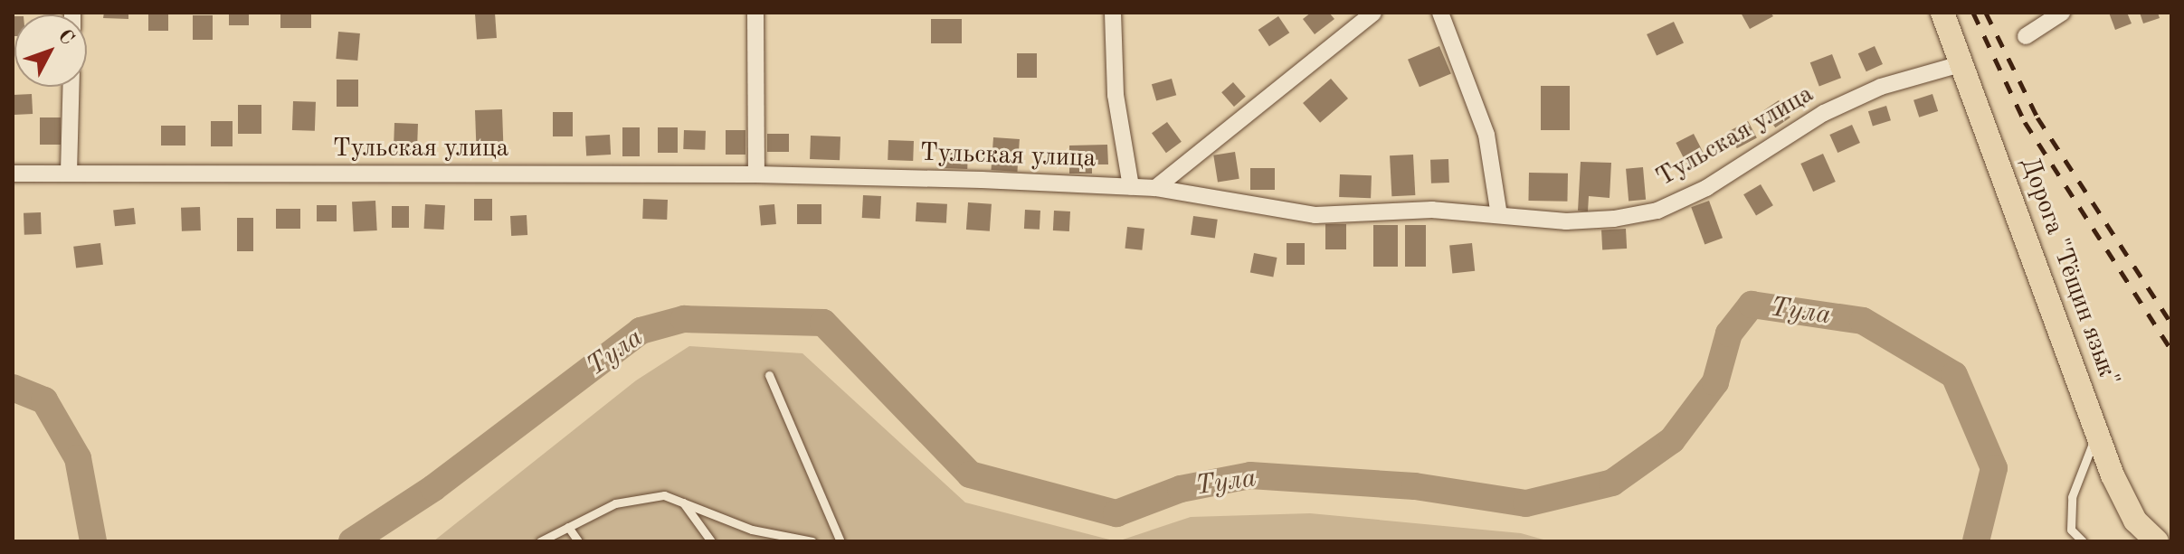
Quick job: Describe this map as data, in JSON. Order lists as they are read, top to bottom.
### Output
{
  "streets": {
    "main road": ["Дорога \"Тёщин язык\""],
    "street": ["Тульская улица"]
  },
  "crossings": [
    ["Тульская улица", "Дорога \"Тёщин язык\""]
  ],
  "water": ["Тула"],
  "north": "top right"
}
